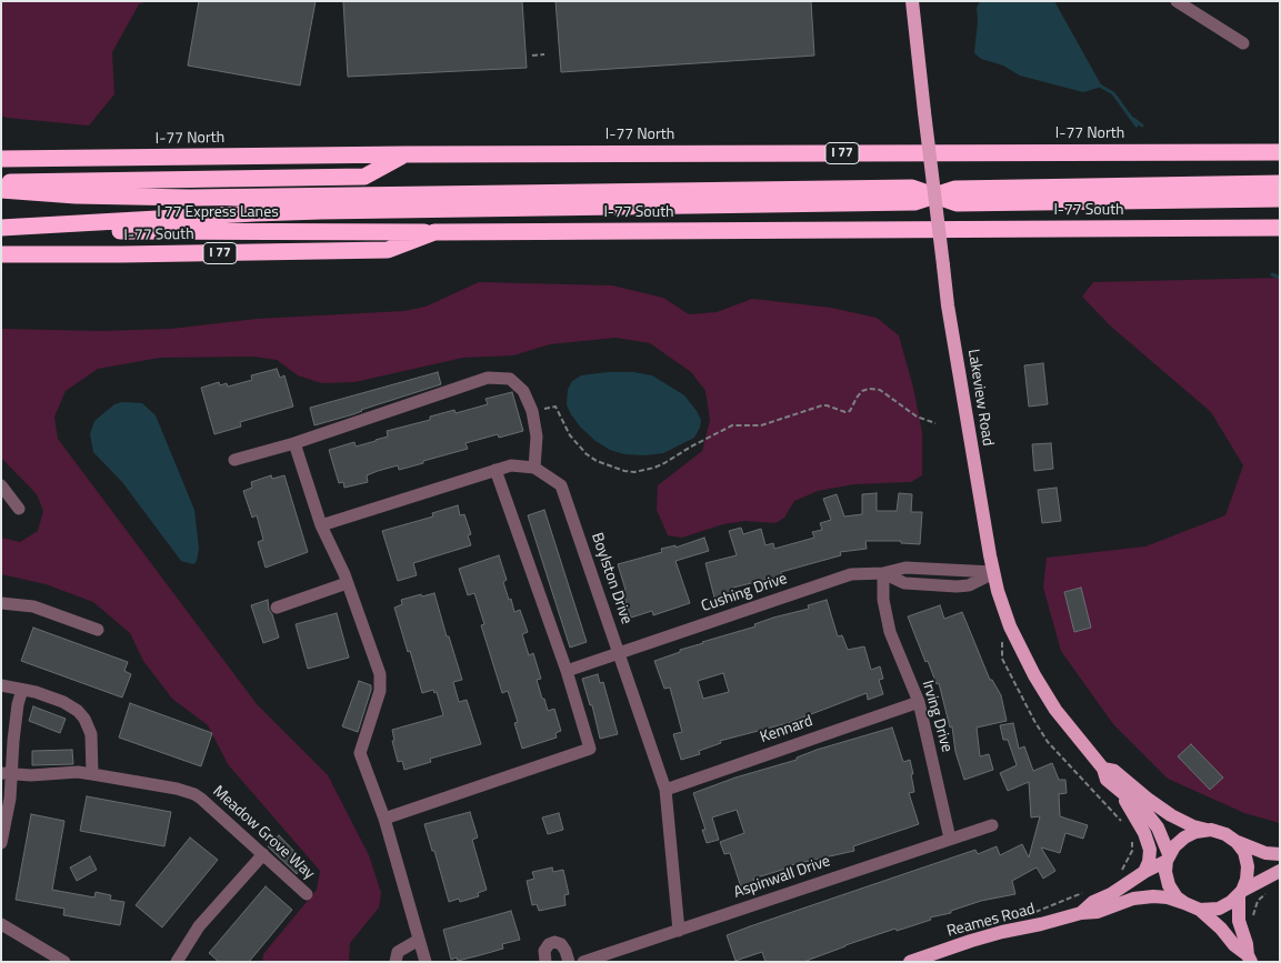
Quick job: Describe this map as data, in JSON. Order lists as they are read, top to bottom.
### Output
{
  "streets": {
    "highway": [
      "I-77 North",
      "I 77",
      "I-77 South",
      "I 77 Express Lanes"
    ],
    "main road": ["Lakeview Road", "Reames Road"],
    "street": [
      "Boylston Drive",
      "Cushing Drive",
      "Irving Drive",
      "Kennard",
      "Meadow Grove Way",
      "Aspinwall Drive"
    ]
  },
  "crossings": [
    ["I-77 North", "I 77"],
    ["I-77 South", "I 77 Express Lanes"],
    ["Lakeview Road", "Cushing Drive"],
    ["Lakeview Road", "Reames Road"],
    ["Boylston Drive", "Cushing Drive"],
    ["Boylston Drive", "Kennard"],
    ["Boylston Drive", "Aspinwall Drive"],
    ["Cushing Drive", "Irving Drive"],
    ["Irving Drive", "Kennard"],
    ["Irving Drive", "Aspinwall Drive"]
  ]
}
